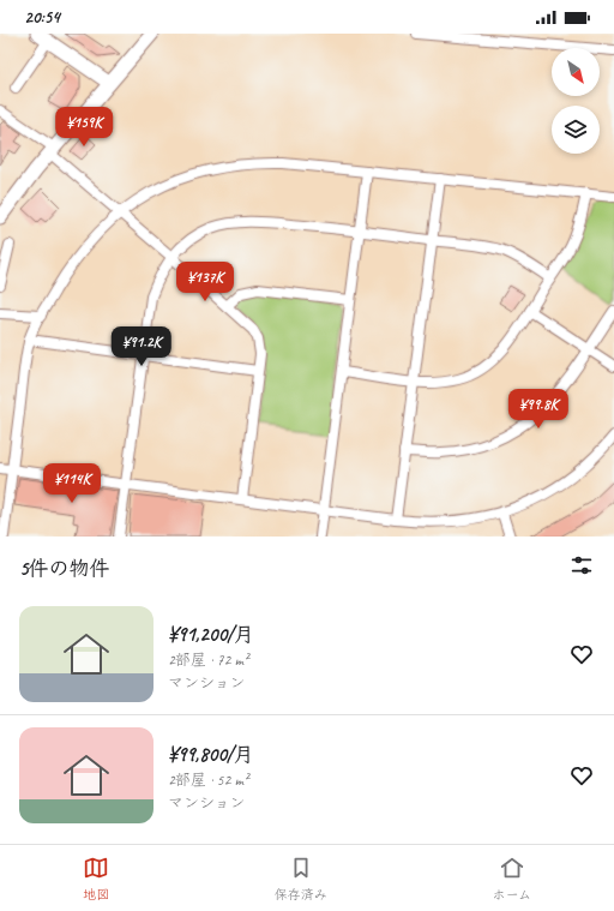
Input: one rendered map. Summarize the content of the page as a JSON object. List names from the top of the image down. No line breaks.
{"north":"bottom right","page":{"status":"20:54","price":["¥159K","¥137K","¥91.2K","¥99.8K","¥114K"],"heading":"5件の物件","list":[{"name":"¥91,200/月","note":"2部屋 · 72 m² · マンション"},{"name":"¥99,800/月","note":"2部屋 · 52 m² · マンション"}],"tabs":["地図","保存済み","ホーム"]}}
